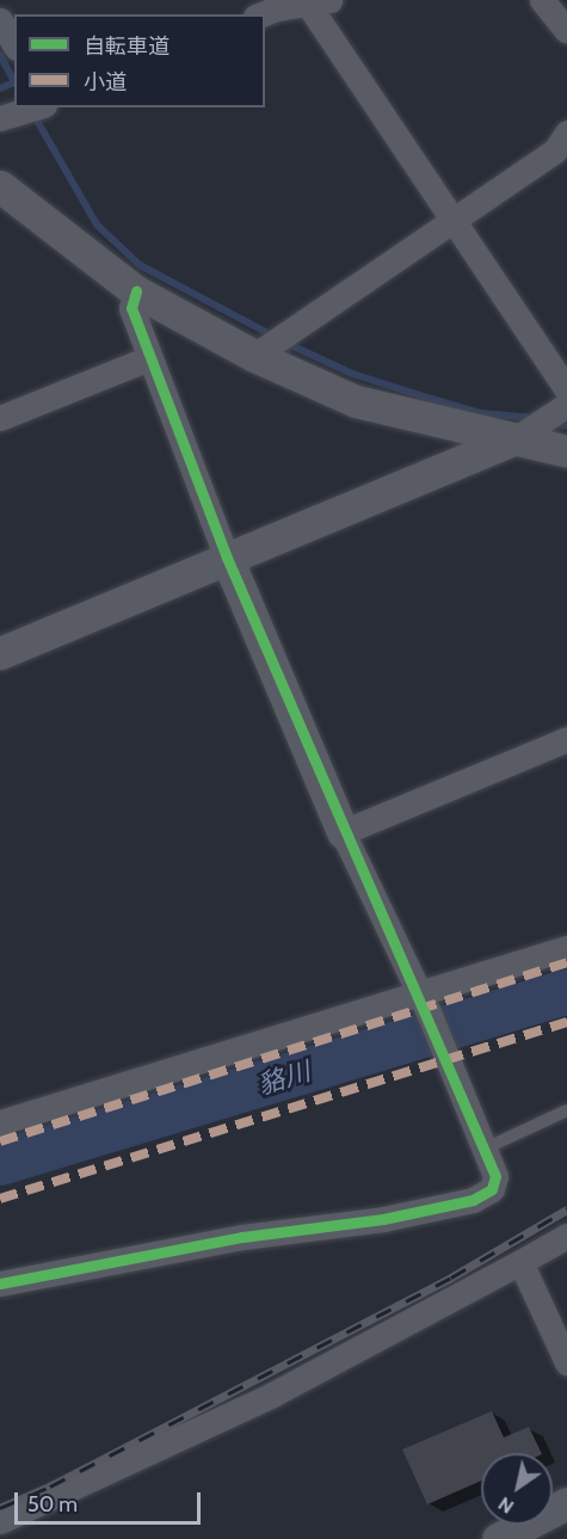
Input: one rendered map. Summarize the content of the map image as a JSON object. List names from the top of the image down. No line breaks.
{"water":["貉川"],"legend":["自転車道","小道"],"scale_bar":"50 m","north":"bottom left"}
